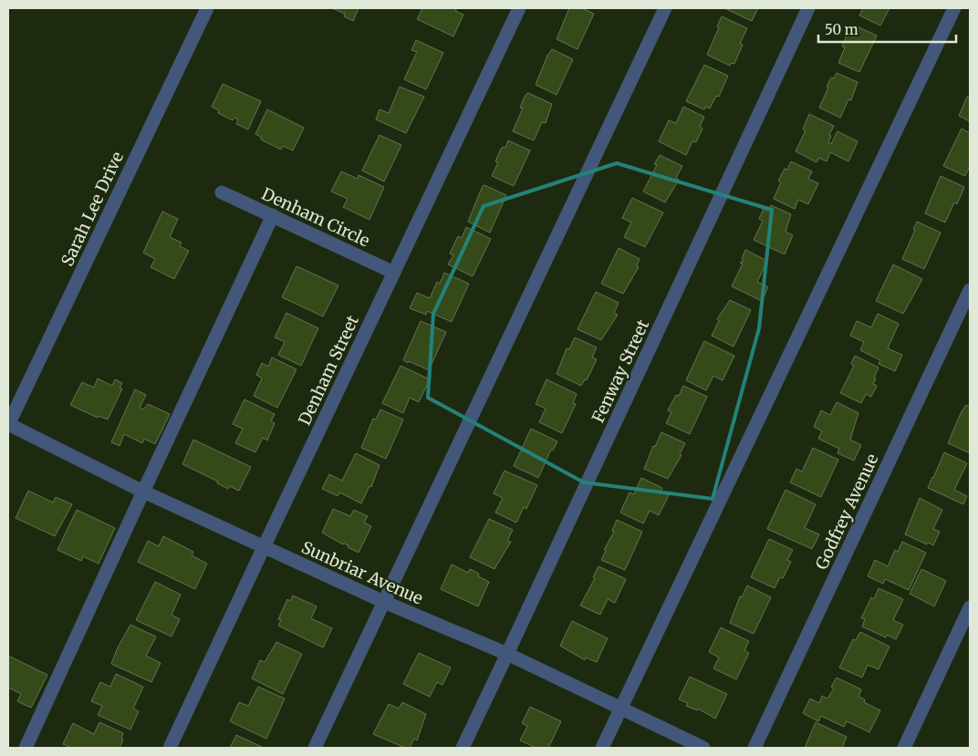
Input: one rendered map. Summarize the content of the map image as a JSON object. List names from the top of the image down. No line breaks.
{"streets":{"street":["Sarah Lee Drive","Denham Circle","Denham Street","Fenway Street","Godfrey Avenue","Sunbriar Avenue"]},"crossings":[["Sarah Lee Drive","Sunbriar Avenue"],["Denham Circle","Denham Street"],["Denham Street","Sunbriar Avenue"],["Fenway Street","Sunbriar Avenue"]],"scale_bar":"50 m"}
